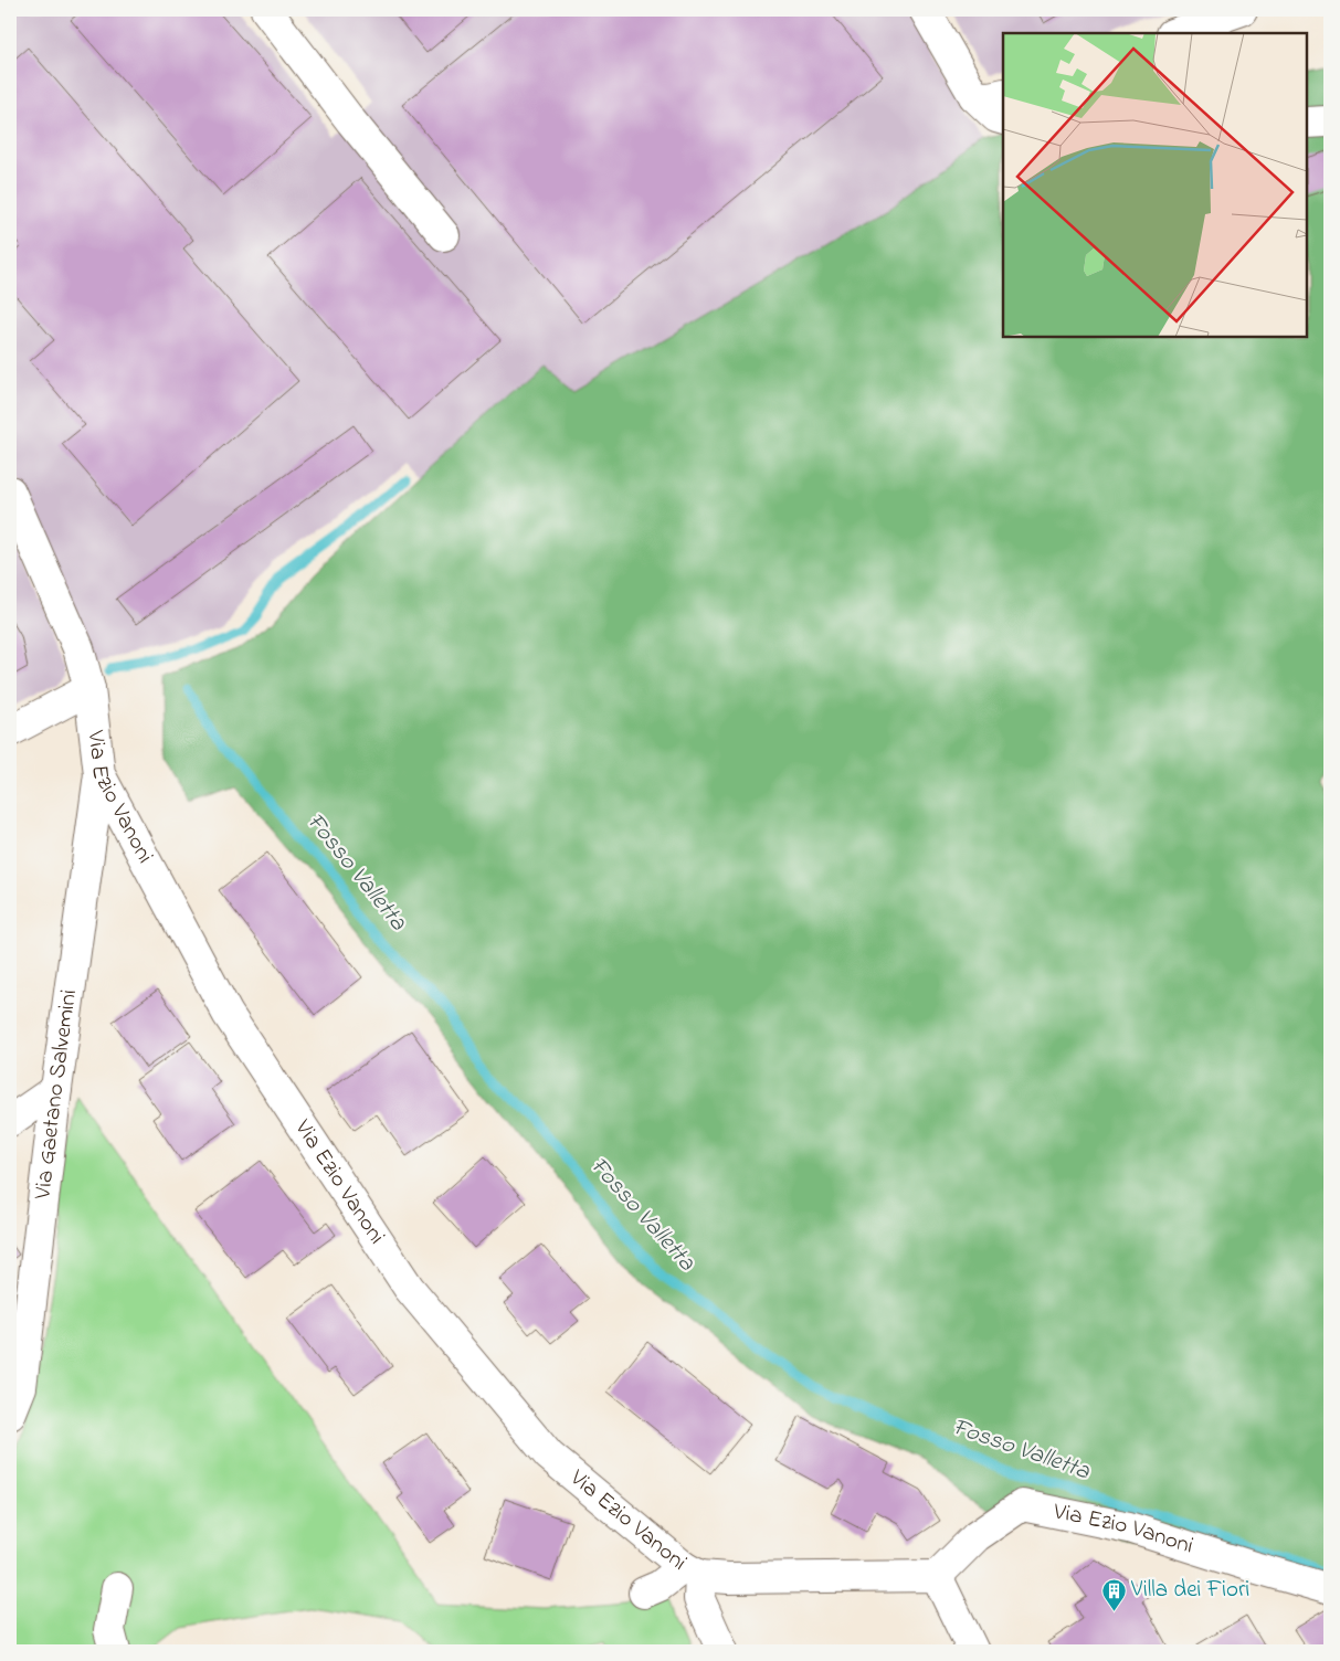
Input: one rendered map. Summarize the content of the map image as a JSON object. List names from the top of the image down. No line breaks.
{"streets":{"street":["Via Ezio Vanoni","Via Gaetano Salvemini"]},"crossings":[["Via Ezio Vanoni","Via Gaetano Salvemini"]],"water":["Fosso Valletta"],"places":{"building":["Villa dei Fiori"]}}
